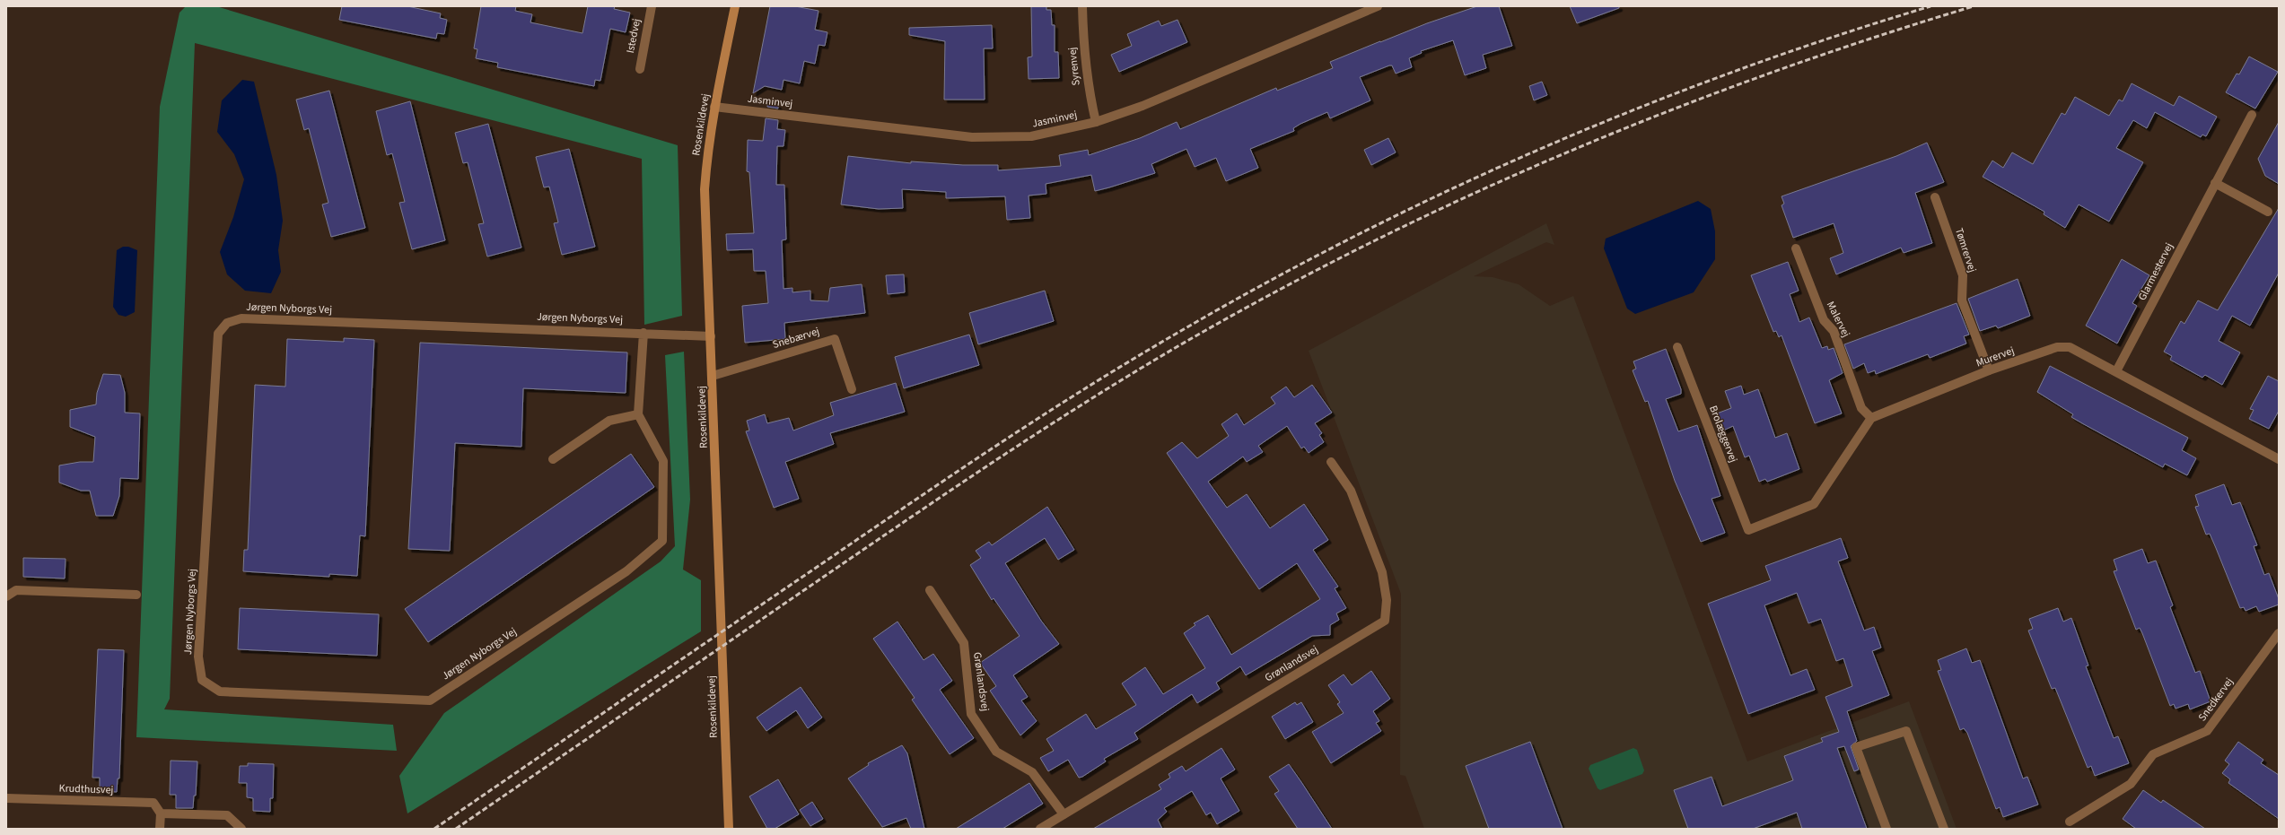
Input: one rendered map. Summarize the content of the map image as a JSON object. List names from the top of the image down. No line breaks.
{"streets":{"street":["Istedvej","Syrenvej","Jasminvej","Rosenkildevej","Tømrervej","Glarmestervej","Jørgen Nyborgs Vej","Malervej","Snebærvej","Murervej","Brolæggervej","Grønlandsvej","Snedkervej","Krudthusvej"]},"crossings":[["Syrenvej","Jasminvej"],["Jasminvej","Rosenkildevej"],["Rosenkildevej","Jørgen Nyborgs Vej"],["Rosenkildevej","Snebærvej"],["Tømrervej","Murervej"],["Glarmestervej","Murervej"],["Malervej","Murervej"],["Malervej","Brolæggervej"],["Murervej","Brolæggervej"]]}
